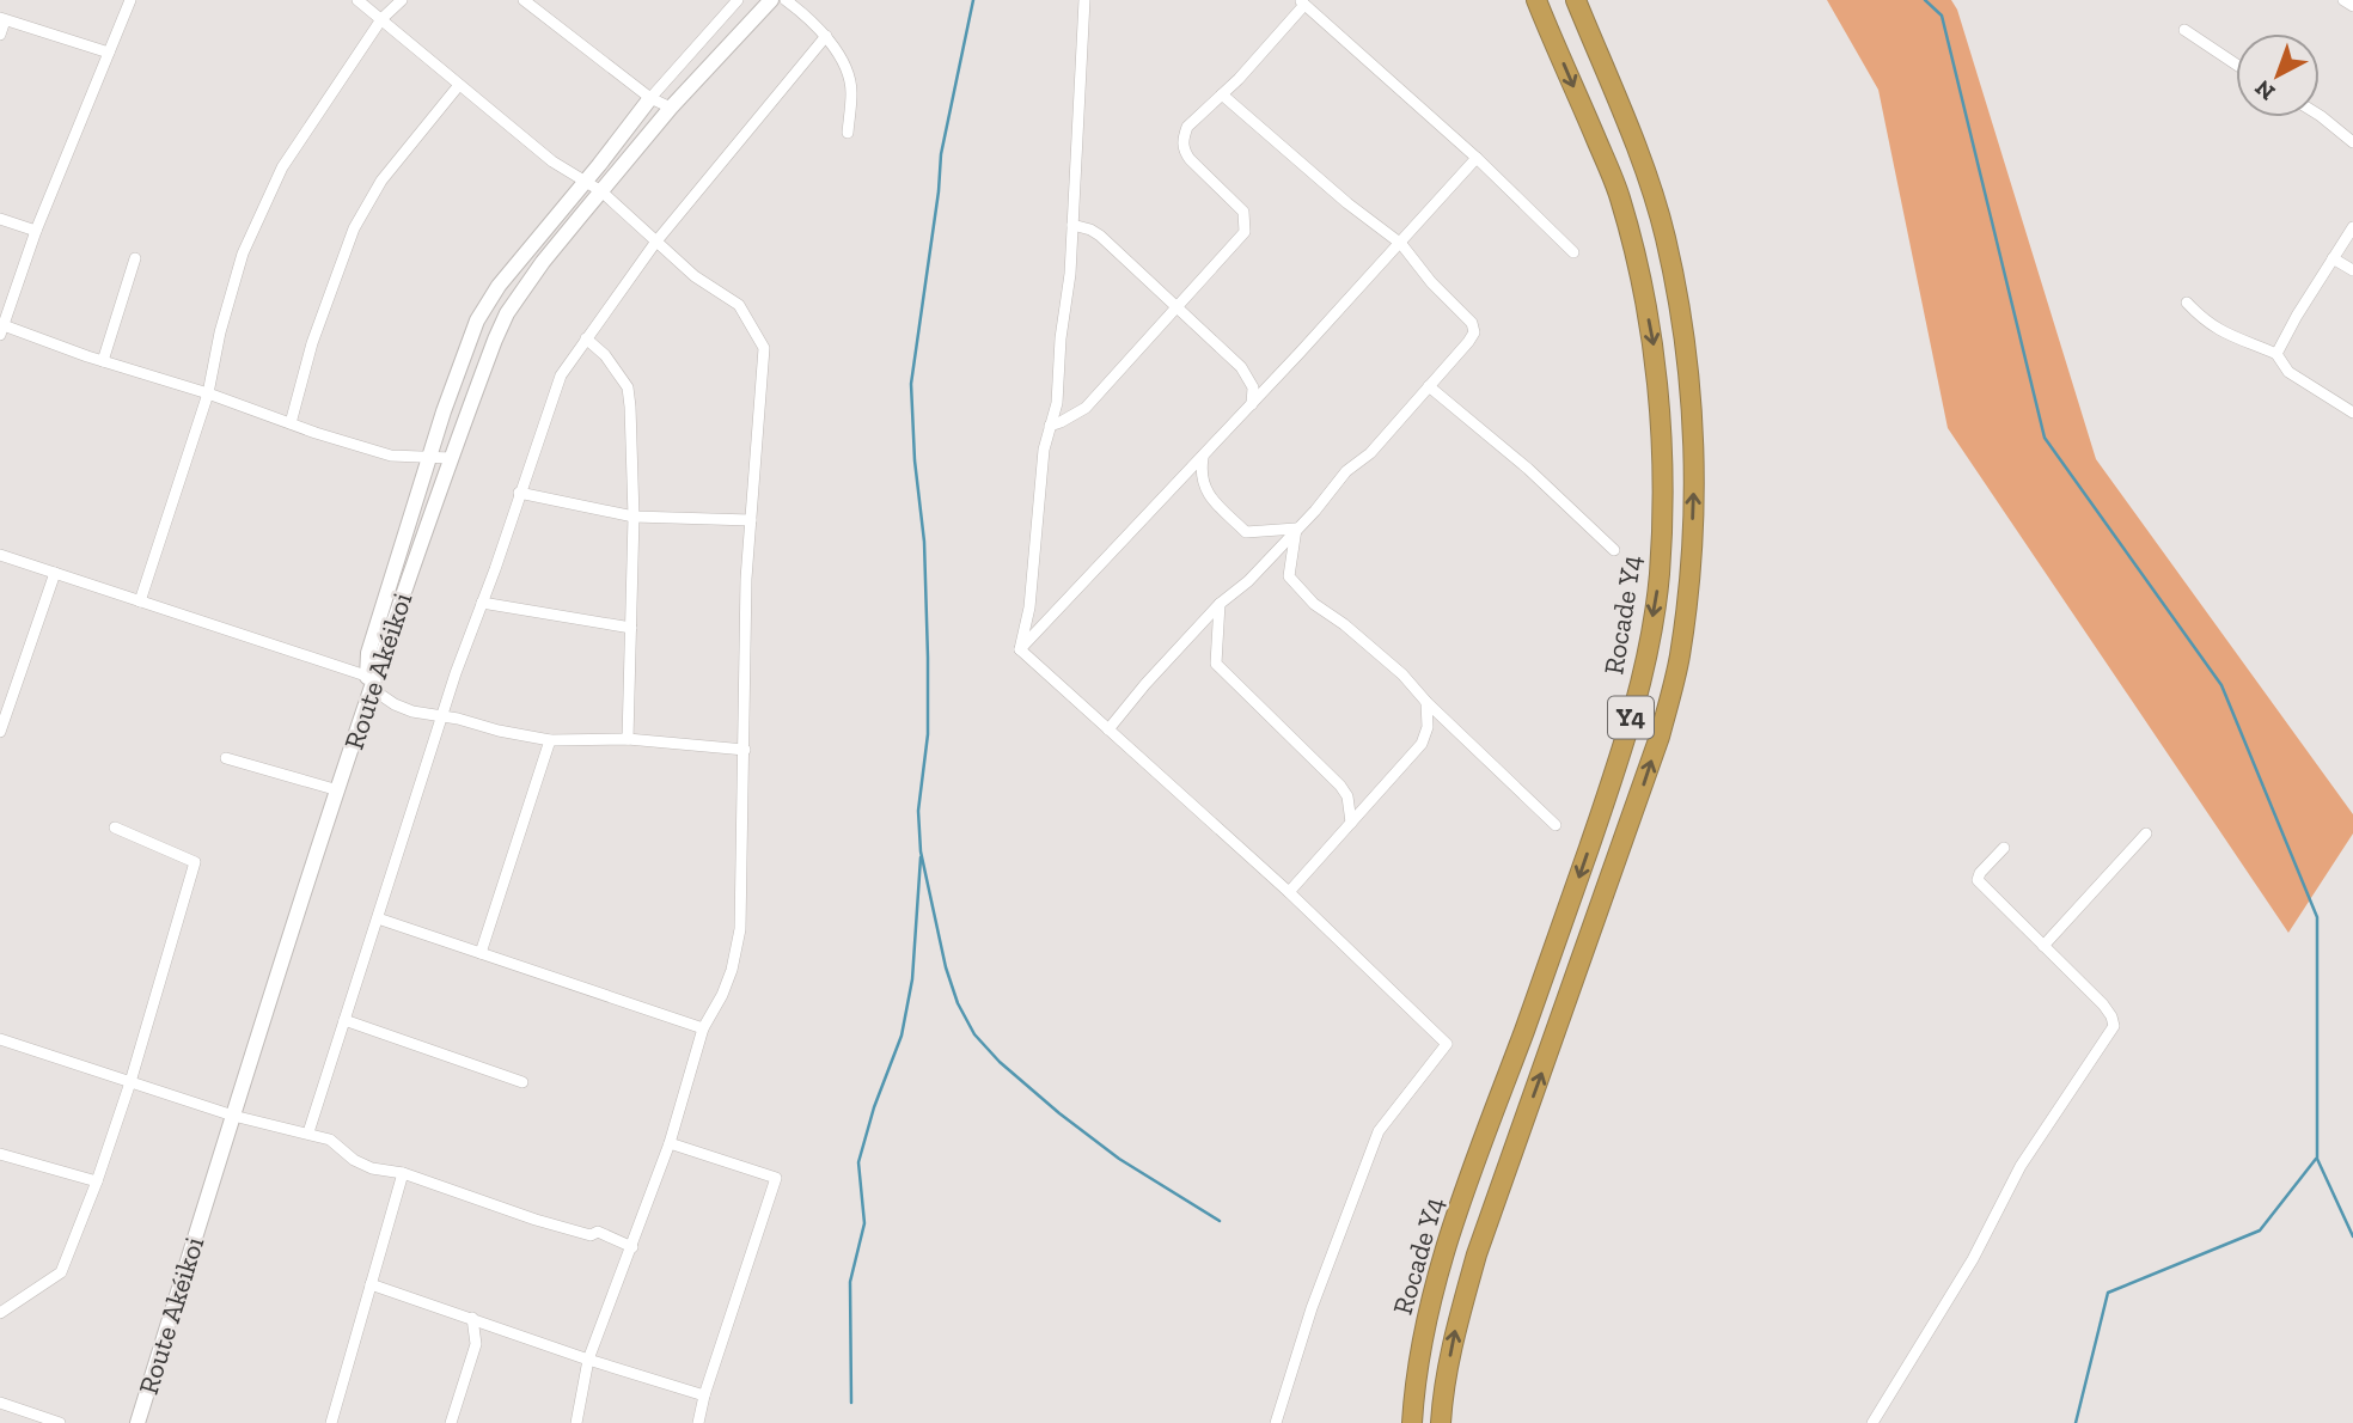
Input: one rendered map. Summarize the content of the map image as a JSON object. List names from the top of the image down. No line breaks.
{"streets":{"highway":["Rocade Y4","Y4"],"street":["Route Akéikoi"]},"north":"bottom left"}
